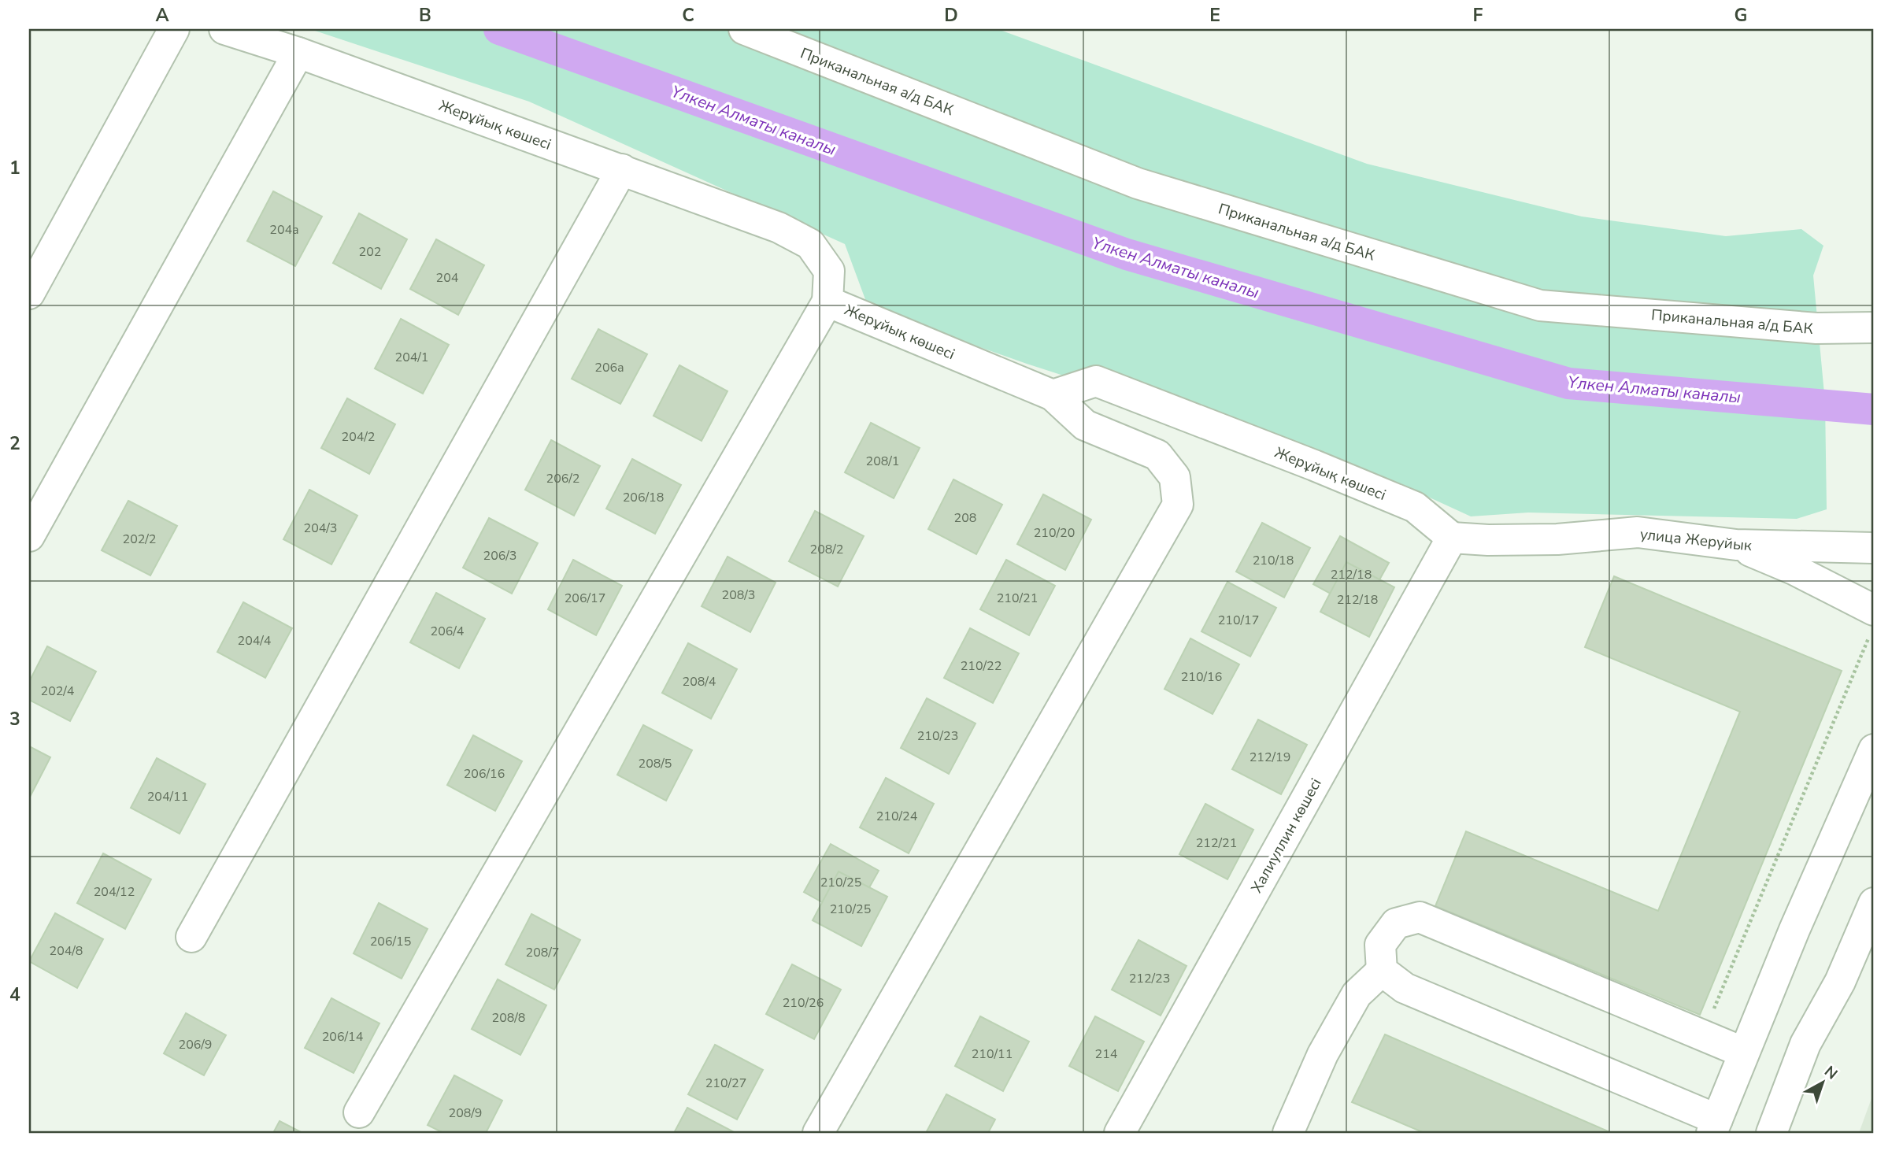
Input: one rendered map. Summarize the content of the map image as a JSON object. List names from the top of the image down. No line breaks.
{"streets":{"street":["Приканальная а/д БАК","Жерұйық көшесі","улица Жеруйык","Халиуллин көшесі"]},"crossings":[["Жерұйық көшесі","улица Жеруйык"],["Жерұйық көшесі","Халиуллин көшесі"],["улица Жеруйык","Халиуллин көшесі"]],"water":["Үлкен Алматы каналы"],"house_numbers":["204а","202","204","204/1","206а","204/2","208/1","206/2","206/18","208","204/3","210/20","202/2","208/2","206/3","210/18","212/18","208/3","206/17","210/21","212/18","210/17","206/4","204/4","210/22","210/16","208/4","202/4","210/23","212/19","208/5","206/16","204/11","210/24","212/21","210/25","204/12","210/25","206/15","204/8","208/7","212/23","210/26","208/8","206/14","206/9","210/11","214","210/27","208/9"],"north":"top right","grid":{"columns":["A","B","C","D","E","F","G"],"rows":["1","2","3","4"]}}
